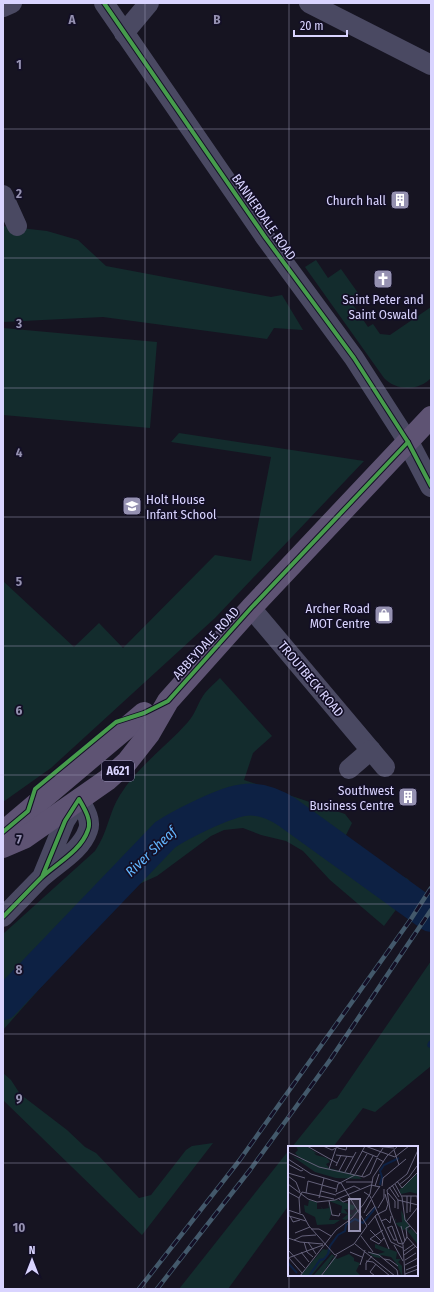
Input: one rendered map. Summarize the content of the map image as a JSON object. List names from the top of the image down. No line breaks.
{"streets":{"main road":["ABBEYDALE ROAD","A621"],"street":["BANNERDALE ROAD","TROUTBECK ROAD"]},"crossings":[["BANNERDALE ROAD","ABBEYDALE ROAD"],["ABBEYDALE ROAD","TROUTBECK ROAD"]],"water":["River Sheaf"],"places":{"building":["Church hall","Southwest Business Centre"],"church":["Saint Peter and Saint Oswald"],"school or university":["Holt House Infant School"],"shop":["Archer Road MOT Centre"]},"scale_bar":"20 m","north":"top","grid":{"columns":["A","B"],"rows":["1","2","3","4","5","6","7","8","9","10"]}}
